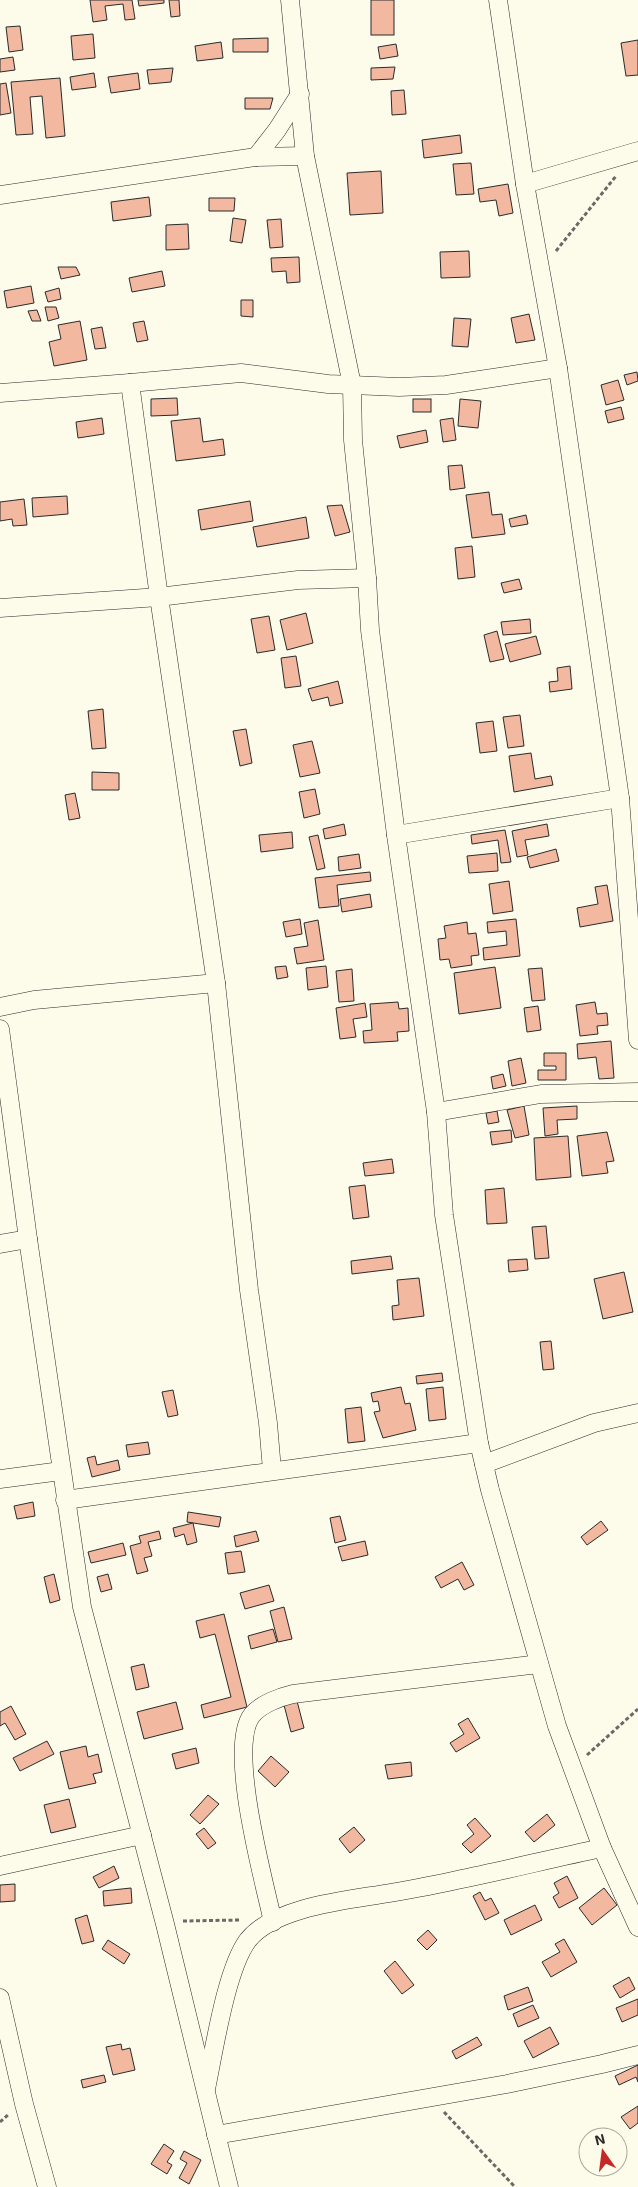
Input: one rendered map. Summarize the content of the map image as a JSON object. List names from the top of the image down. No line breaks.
{"north":"top"}
